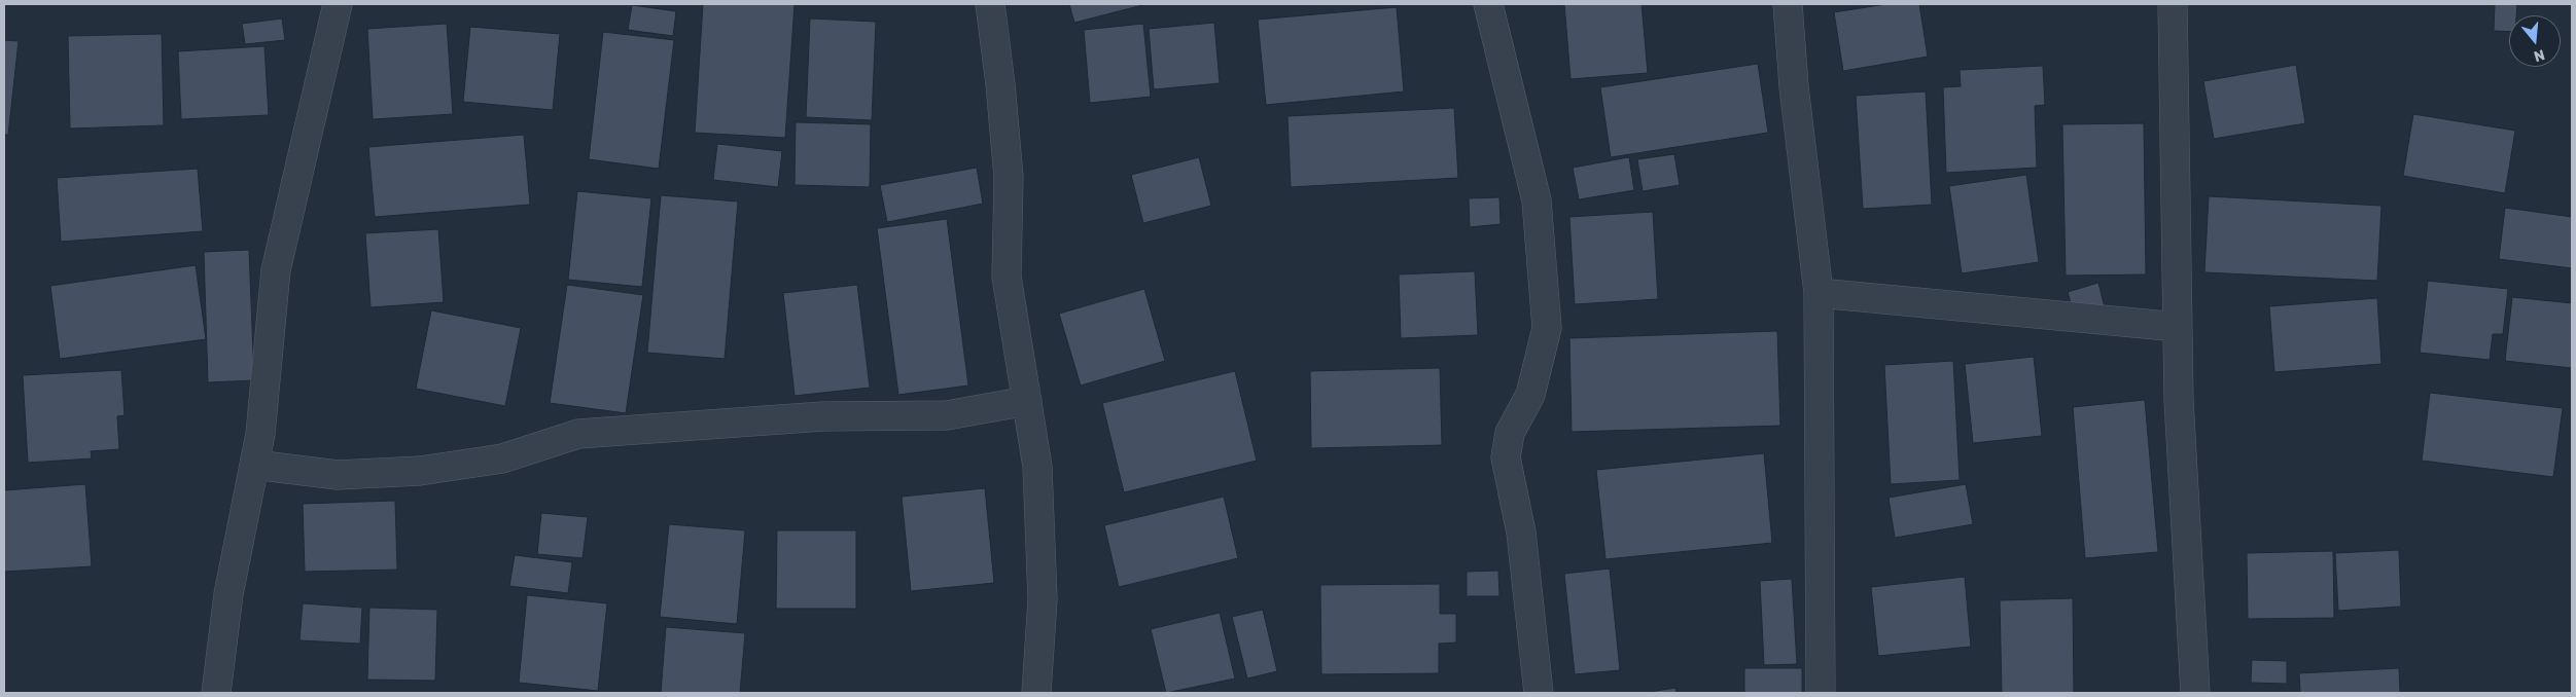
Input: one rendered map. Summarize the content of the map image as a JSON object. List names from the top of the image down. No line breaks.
{"north":"bottom"}
